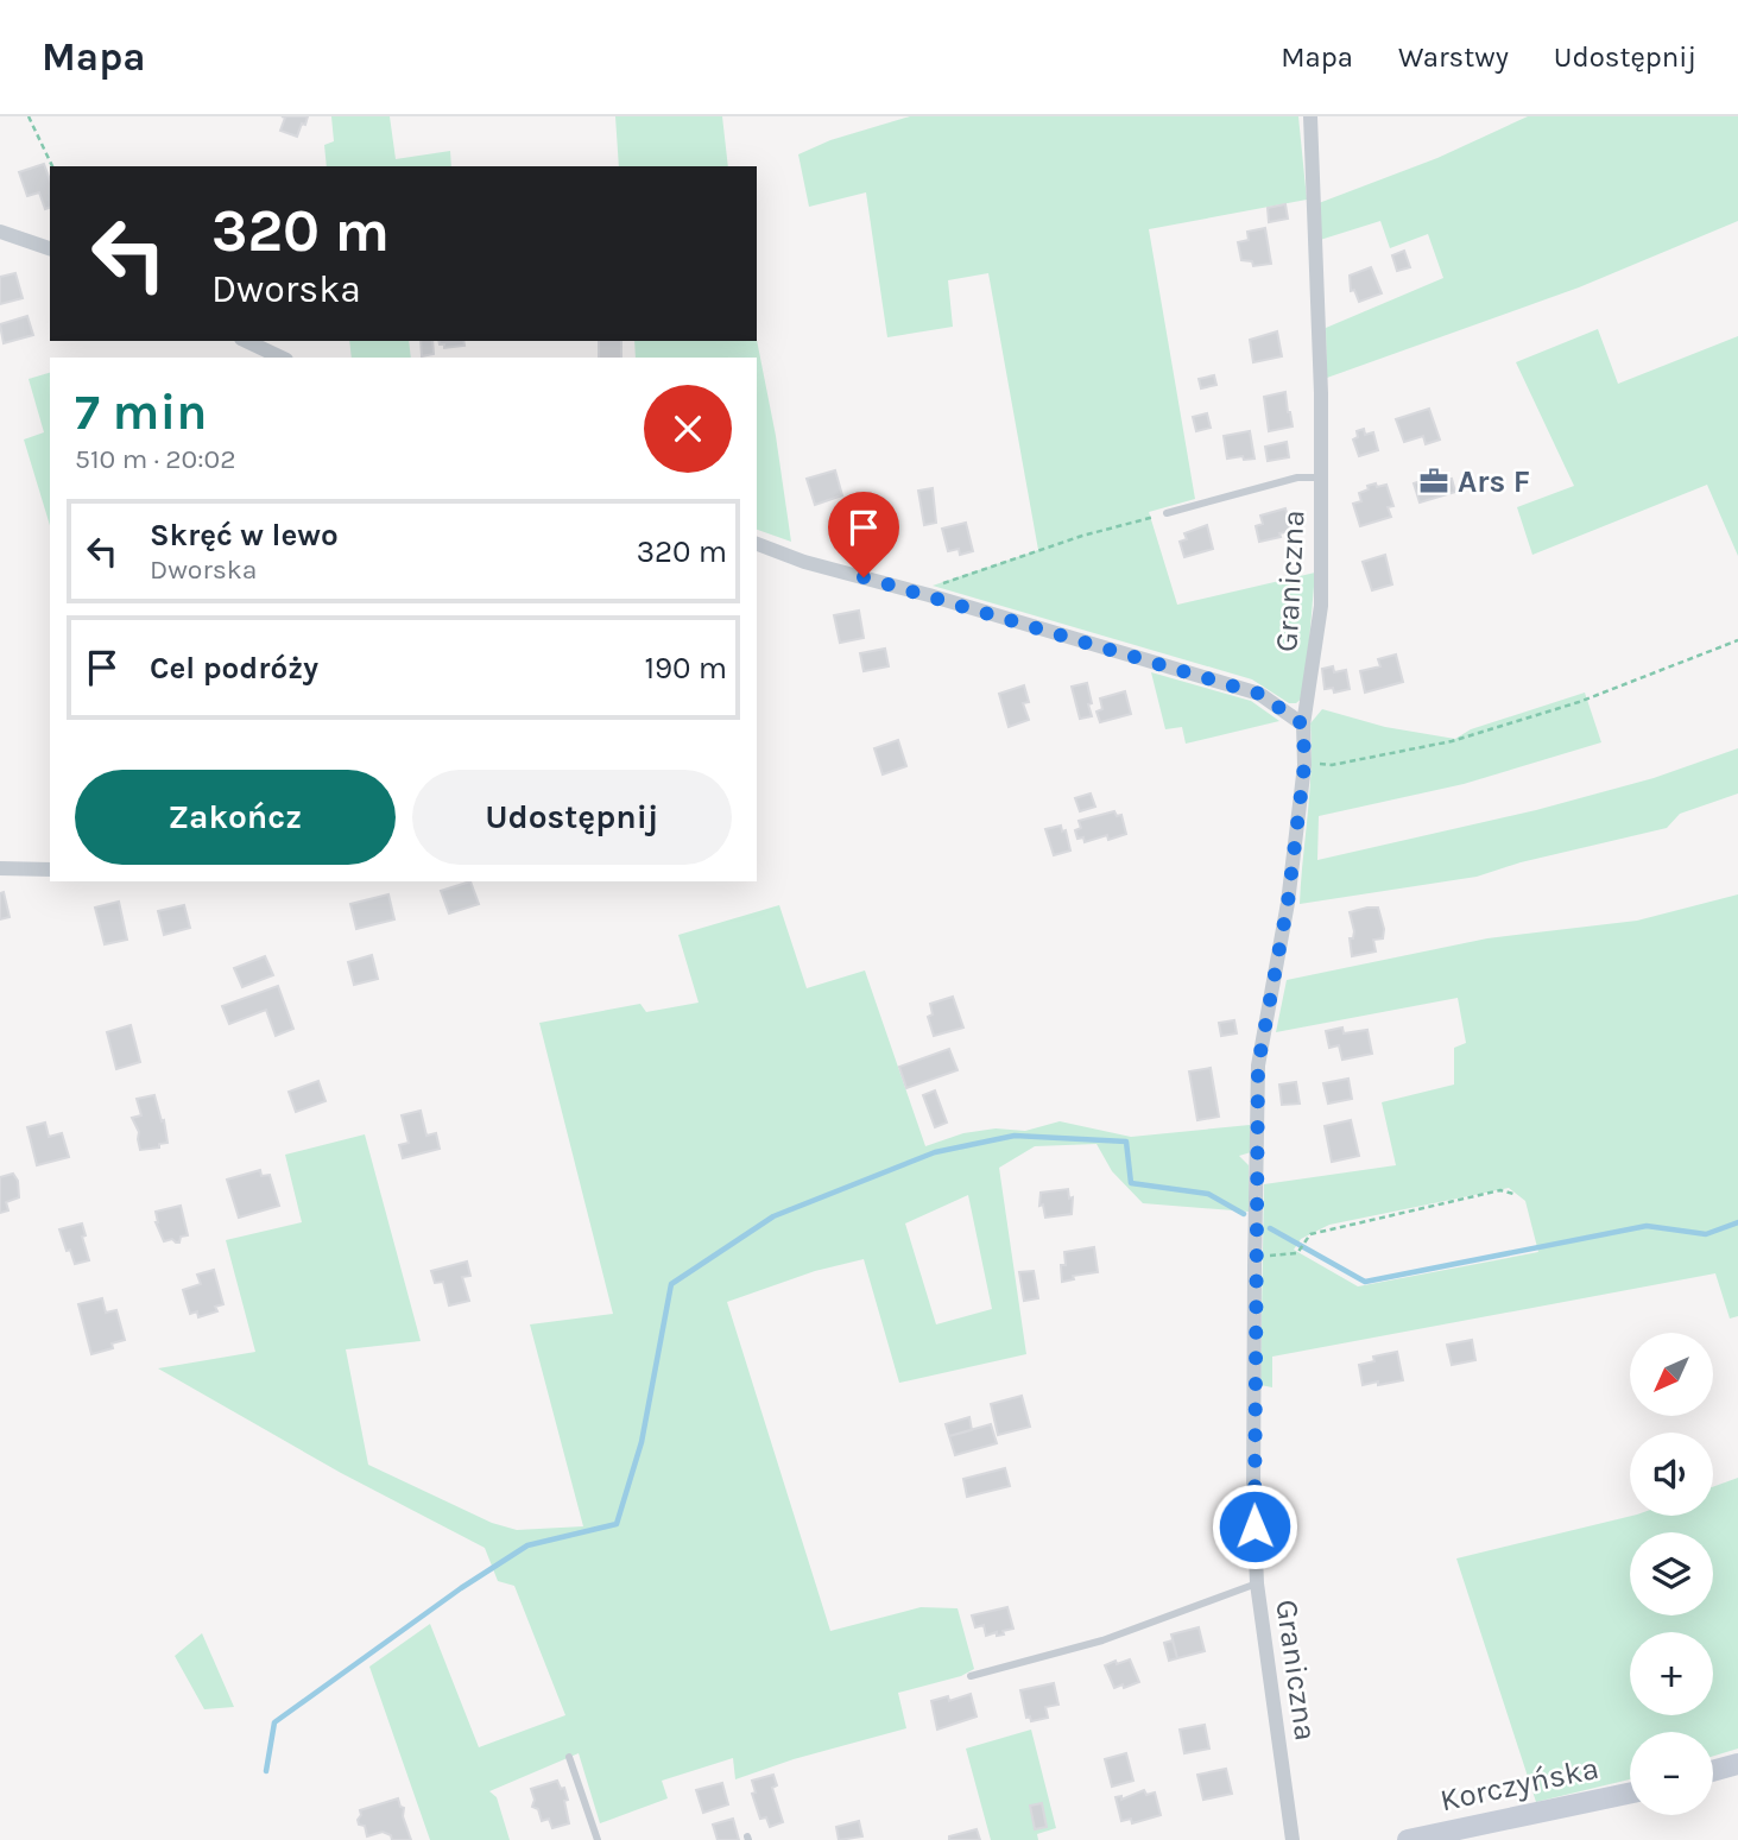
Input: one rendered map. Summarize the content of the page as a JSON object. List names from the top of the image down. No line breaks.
{"streets":{"main road":["Korczyńska"],"street":["Graniczna"]},"places":{"office":["Ars F"]},"north":"bottom left","page":{"header":"Mapa","nav":["Mapa","Warstwy","Udostępnij"],"turn":["320 m","Dworska"],"heading":["7 min","510 m · 20:02"],"list":[{"name":"Skręć w lewo","note":"Dworska","value":"320 m"},{"name":"Cel podróży","value":"190 m"}],"buttons":["Zakończ","Udostępnij"],"map_buttons":["+","−"]}}
